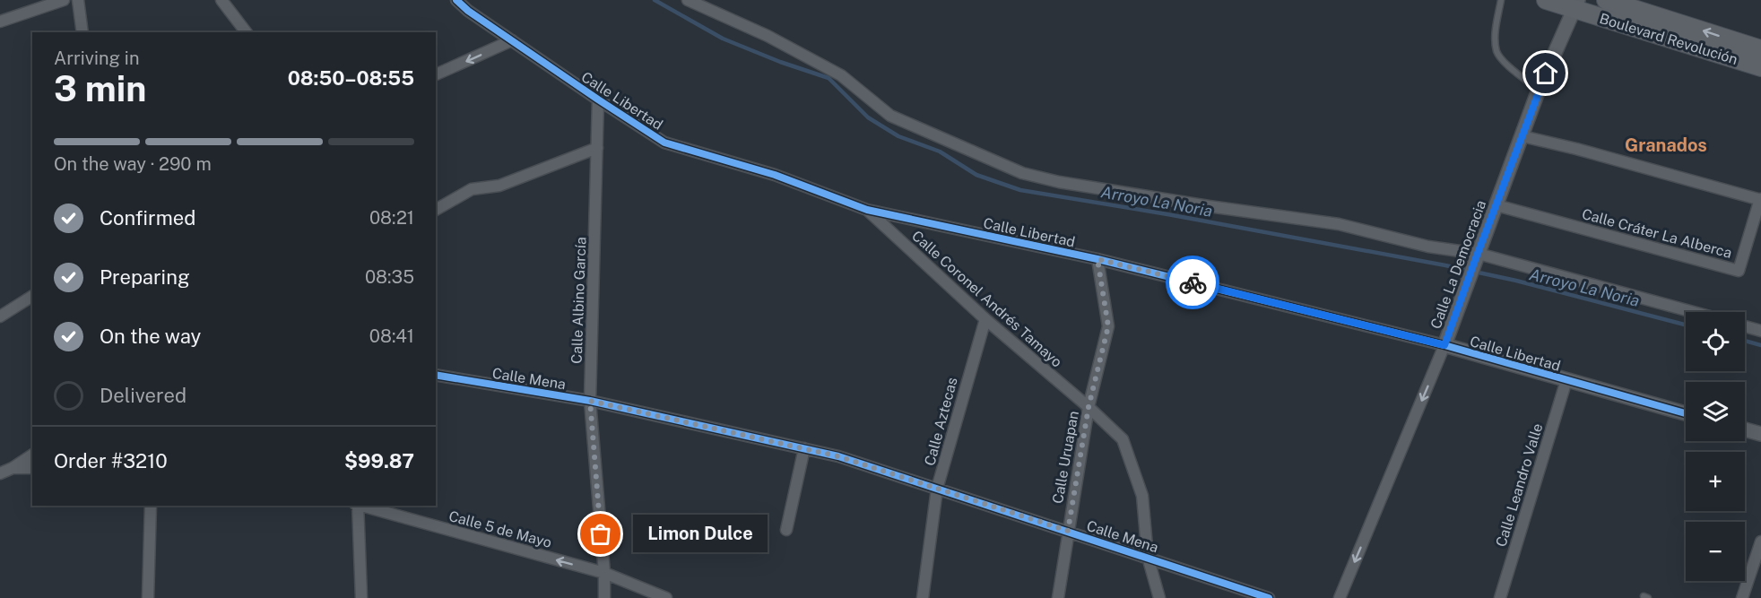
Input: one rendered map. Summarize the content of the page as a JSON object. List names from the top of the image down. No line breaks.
{"streets":{"main road":["Boulevard Revolución"],"street":["Calle Libertad","Calle Cráter La Alberca","Calle La Democracia","Calle Coronel Andrés Tamayo","Calle Albino García","Calle Mena","Calle Aztecas","Calle Uruapan","Calle Leandro Valle","Calle 5 de Mayo"]},"crossings":[["Boulevard Revolución","Calle La Democracia"],["Calle Libertad","Calle La Democracia"],["Calle Libertad","Calle Coronel Andrés Tamayo"],["Calle Libertad","Calle Albino García"],["Calle Libertad","Calle Uruapan"],["Calle Libertad","Calle Leandro Valle"],["Calle Cráter La Alberca","Calle La Democracia"],["Calle Coronel Andrés Tamayo","Calle Mena"],["Calle Coronel Andrés Tamayo","Calle Aztecas"],["Calle Coronel Andrés Tamayo","Calle Uruapan"],["Calle Albino García","Calle Mena"],["Calle Albino García","Calle 5 de Mayo"],["Calle Mena","Calle Aztecas"],["Calle Mena","Calle Uruapan"]],"one_way":["Calle La Democracia","Calle 5 de Mayo"],"districts":["Granados"],"water":["Arroyo La Noria"],"places":["Limon Dulce"],"page":{"heading":["3 min","Arriving in","08:50–08:55"],"panel":["Order #3210","$99.87"],"bar":"On the way · 290 m","list":[["Confirmed","08:21"],["Preparing","08:35"],["On the way","08:41"],"Delivered"],"map_buttons":["+","−"],"bubble":"Limon Dulce"}}
